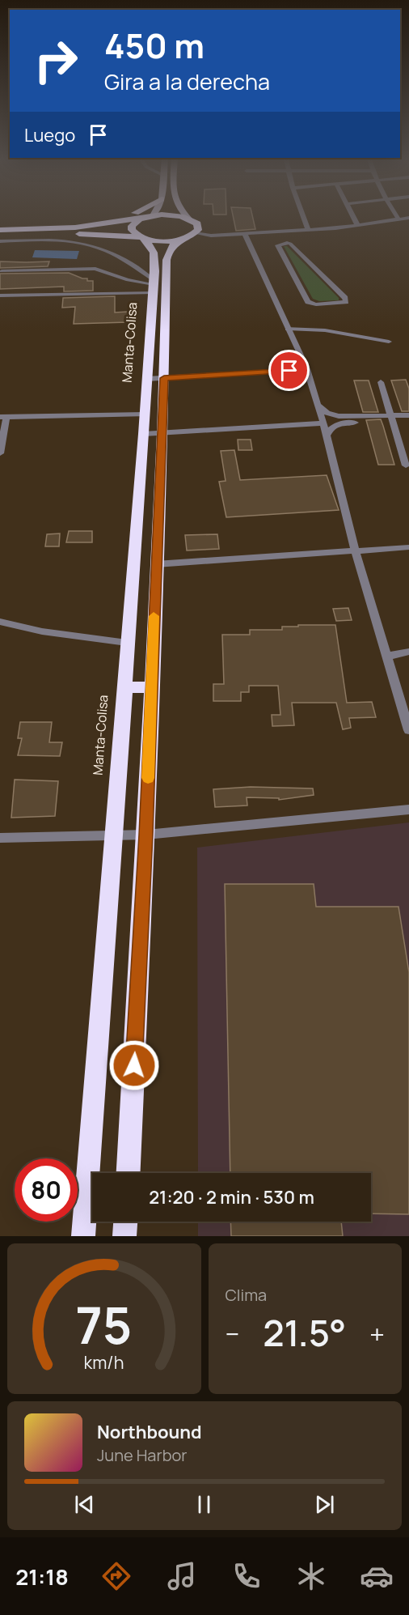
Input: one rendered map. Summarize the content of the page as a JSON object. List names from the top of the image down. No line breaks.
{"streets":{"highway":["Manta-Colisa"]},"page":{"turn":["450 m","Gira a la derecha"],"then":"Luego","limit":"80","trip":"21:20 · 2 min · 530 m","tile":"Clima","heat":["−","21.5°","+"],"song":["Northbound","June Harbor"],"tabs":"21:18","gauge":["75","km/h"]}}
